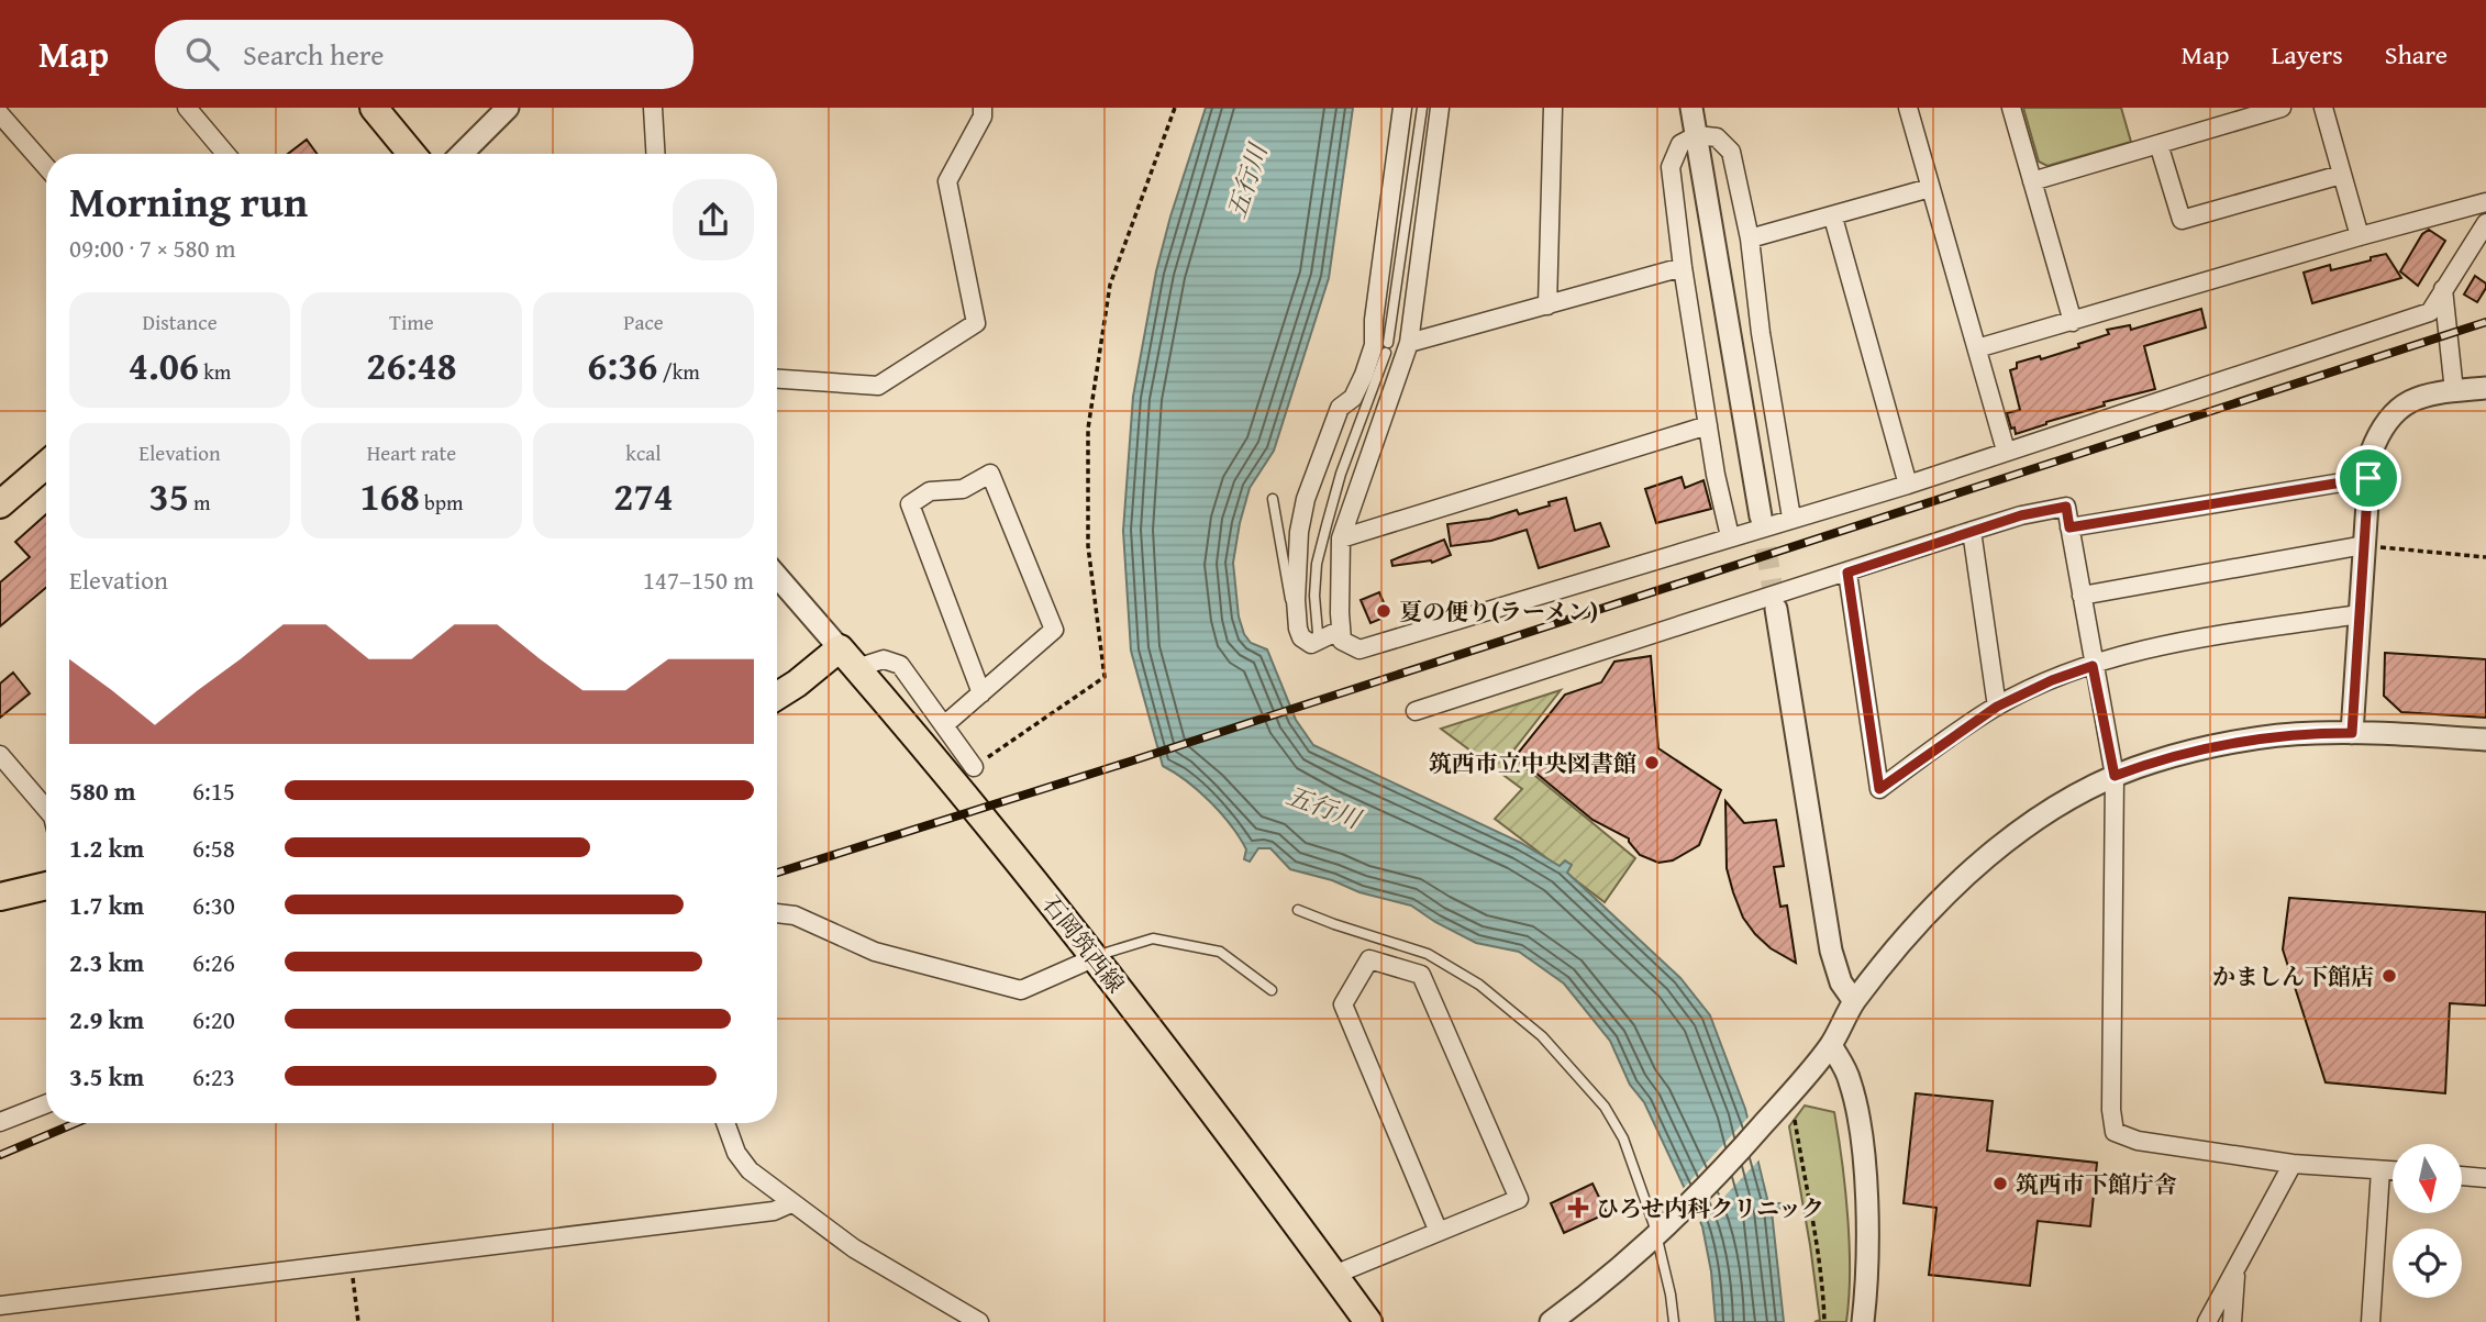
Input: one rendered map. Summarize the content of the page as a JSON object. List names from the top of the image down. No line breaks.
{"streets":{"main road":["石岡筑西線"]},"water":["五行川"],"places":{"other":["夏の便り(ラーメン)","筑西市立中央図書館","かましん下館店","筑西市下館庁舎"],"health":["ひろせ内科クリニック"]},"north":"bottom","page":{"header":"Map","search":"Search here","nav":["Map","Layers","Share"],"heading":["Morning run","09:00 · 7 × 580 m"],"stats":[["Distance","4.06 km"],["Time","26:48"],["Pace","6:36 /km"],["Elevation","35 m"],["Heart rate","168 bpm"],["kcal","274"]],"chart":["Elevation","147–150 m"],"list":[{"name":"580 m","note":"6:15"},{"name":"1.2 km","note":"6:58"},{"name":"1.7 km","note":"6:30"},{"name":"2.3 km","note":"6:26"},{"name":"2.9 km","note":"6:20"},{"name":"3.5 km","note":"6:23"}]}}
